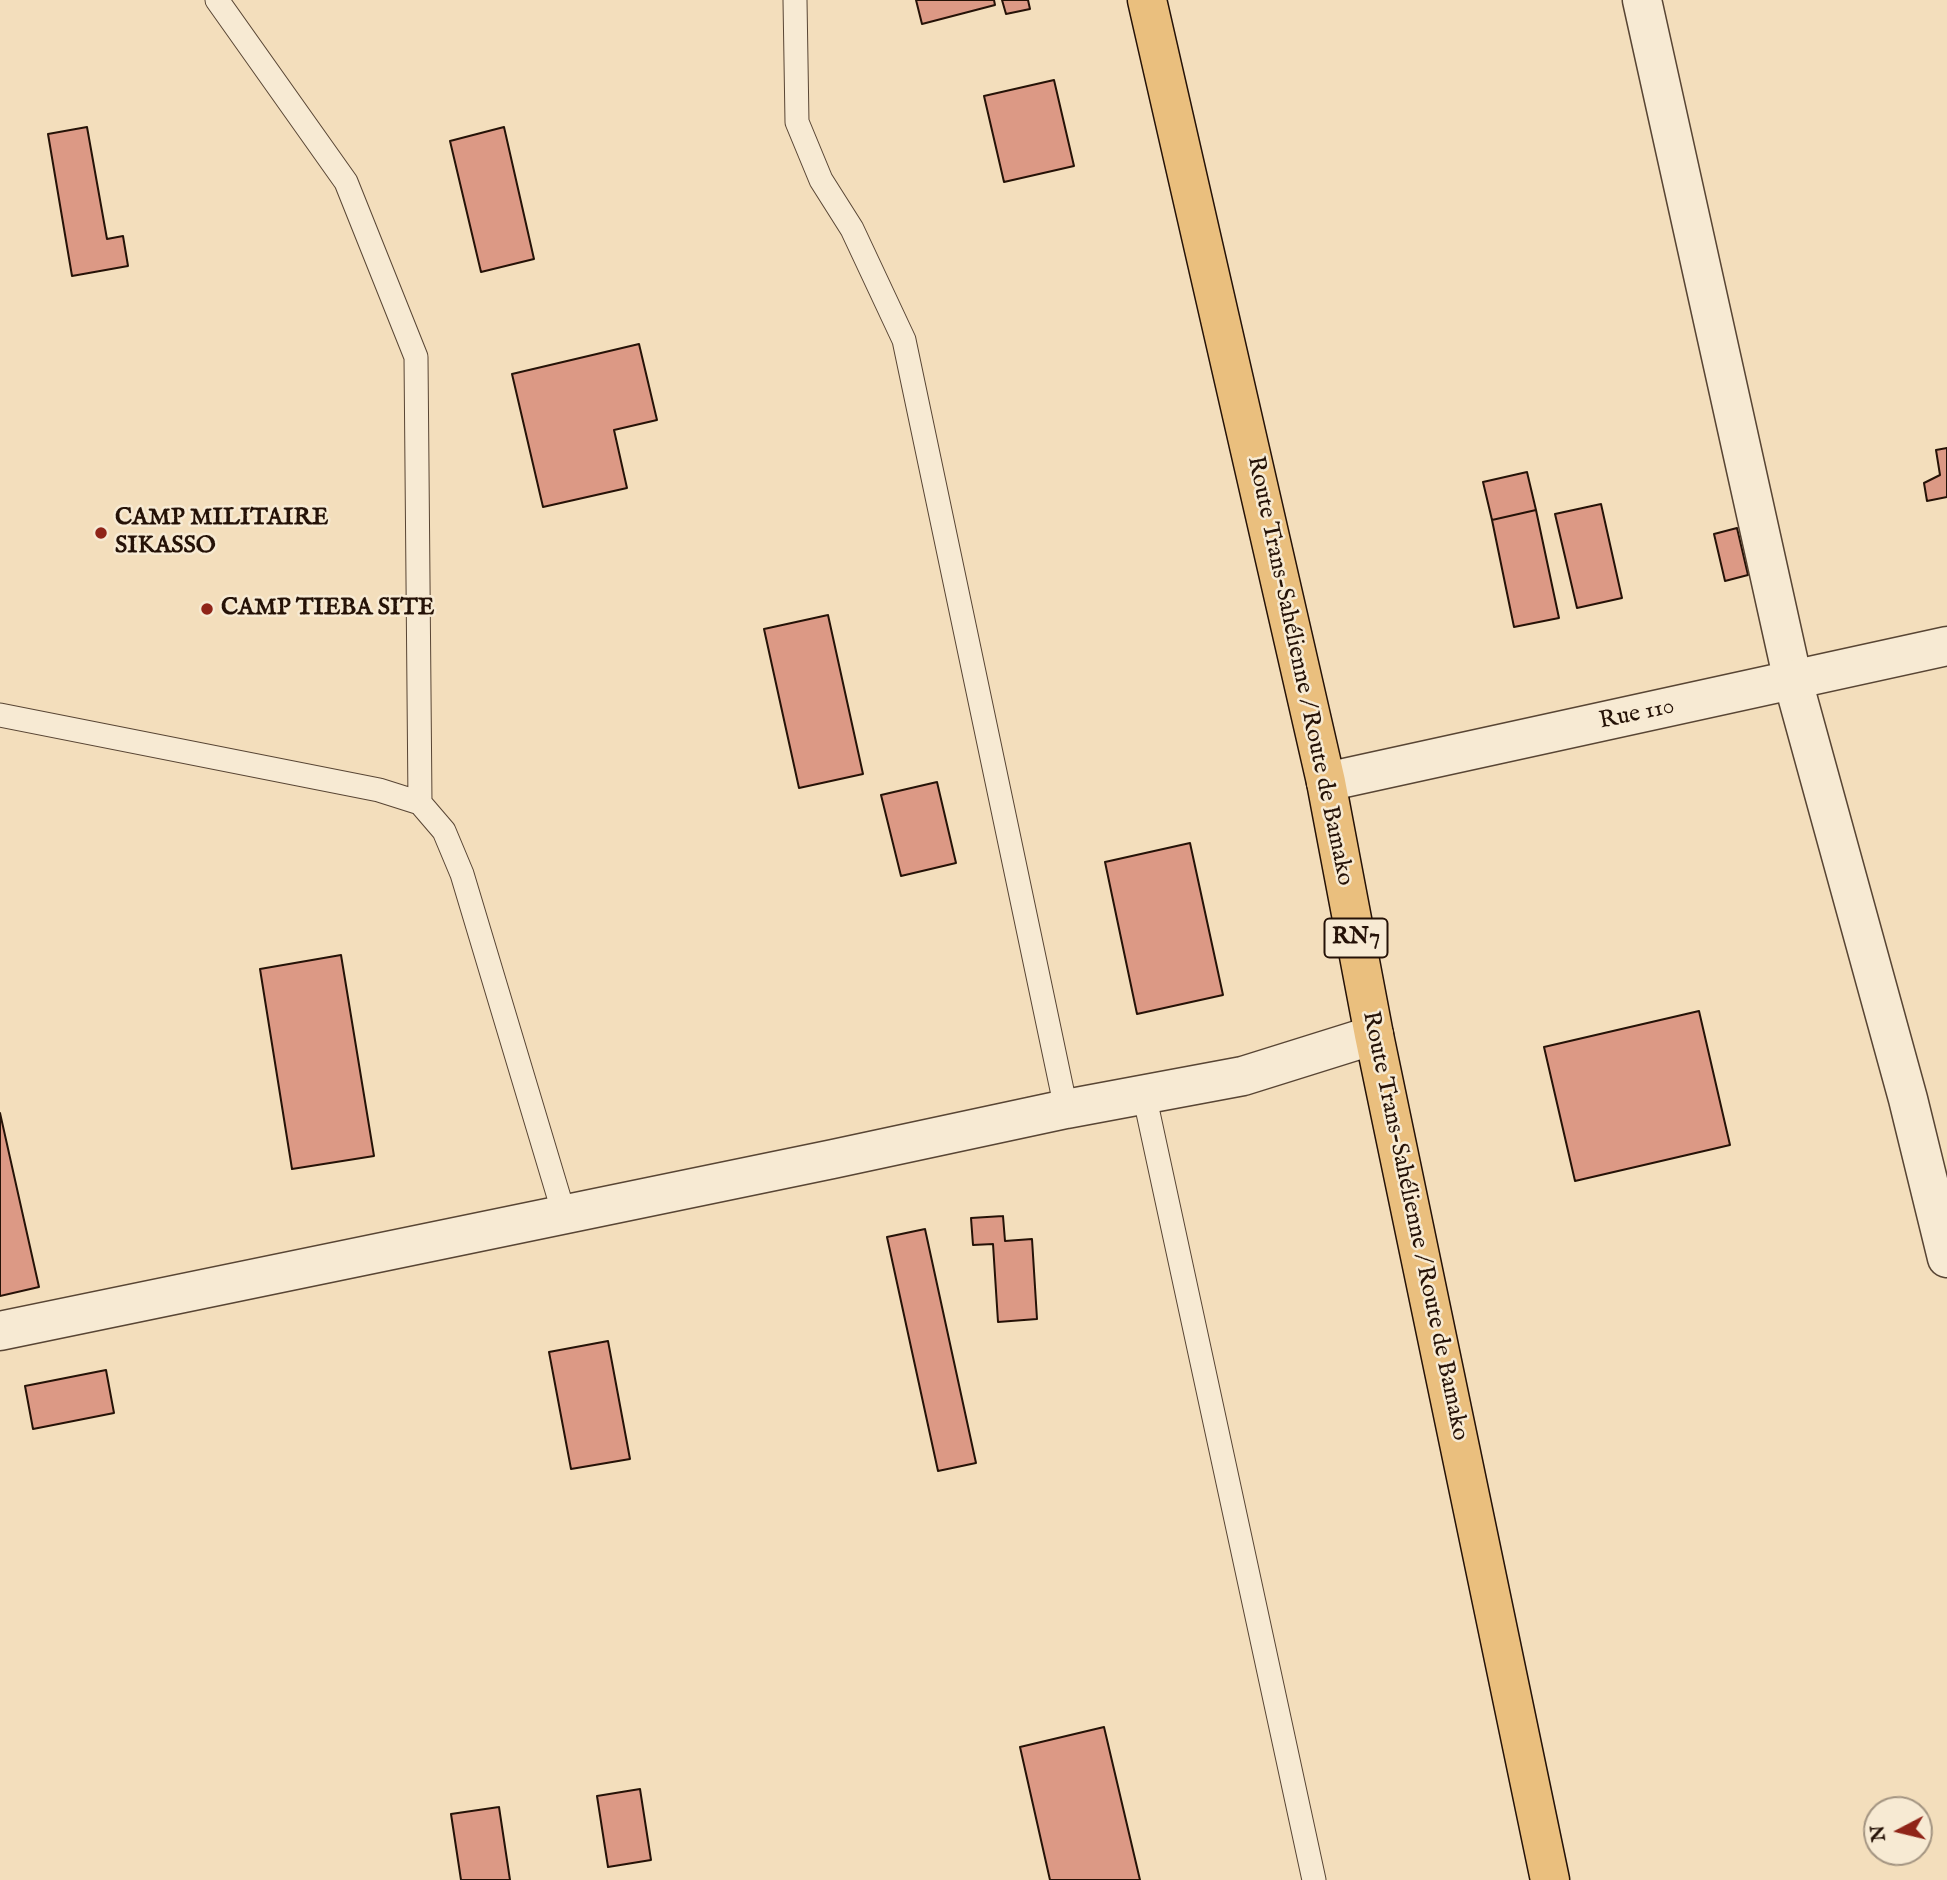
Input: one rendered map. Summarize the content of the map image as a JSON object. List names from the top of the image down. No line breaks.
{"streets":{"highway":["Route Trans-Sahélienne / Route de Bamako","RN7"],"street":["Rue 110"]},"crossings":[["Route Trans-Sahélienne / Route de Bamako","Rue 110"]],"places":["CAMP MILITAIRE SIKASSO","CAMP TIEBA SITE"],"north":"left"}
